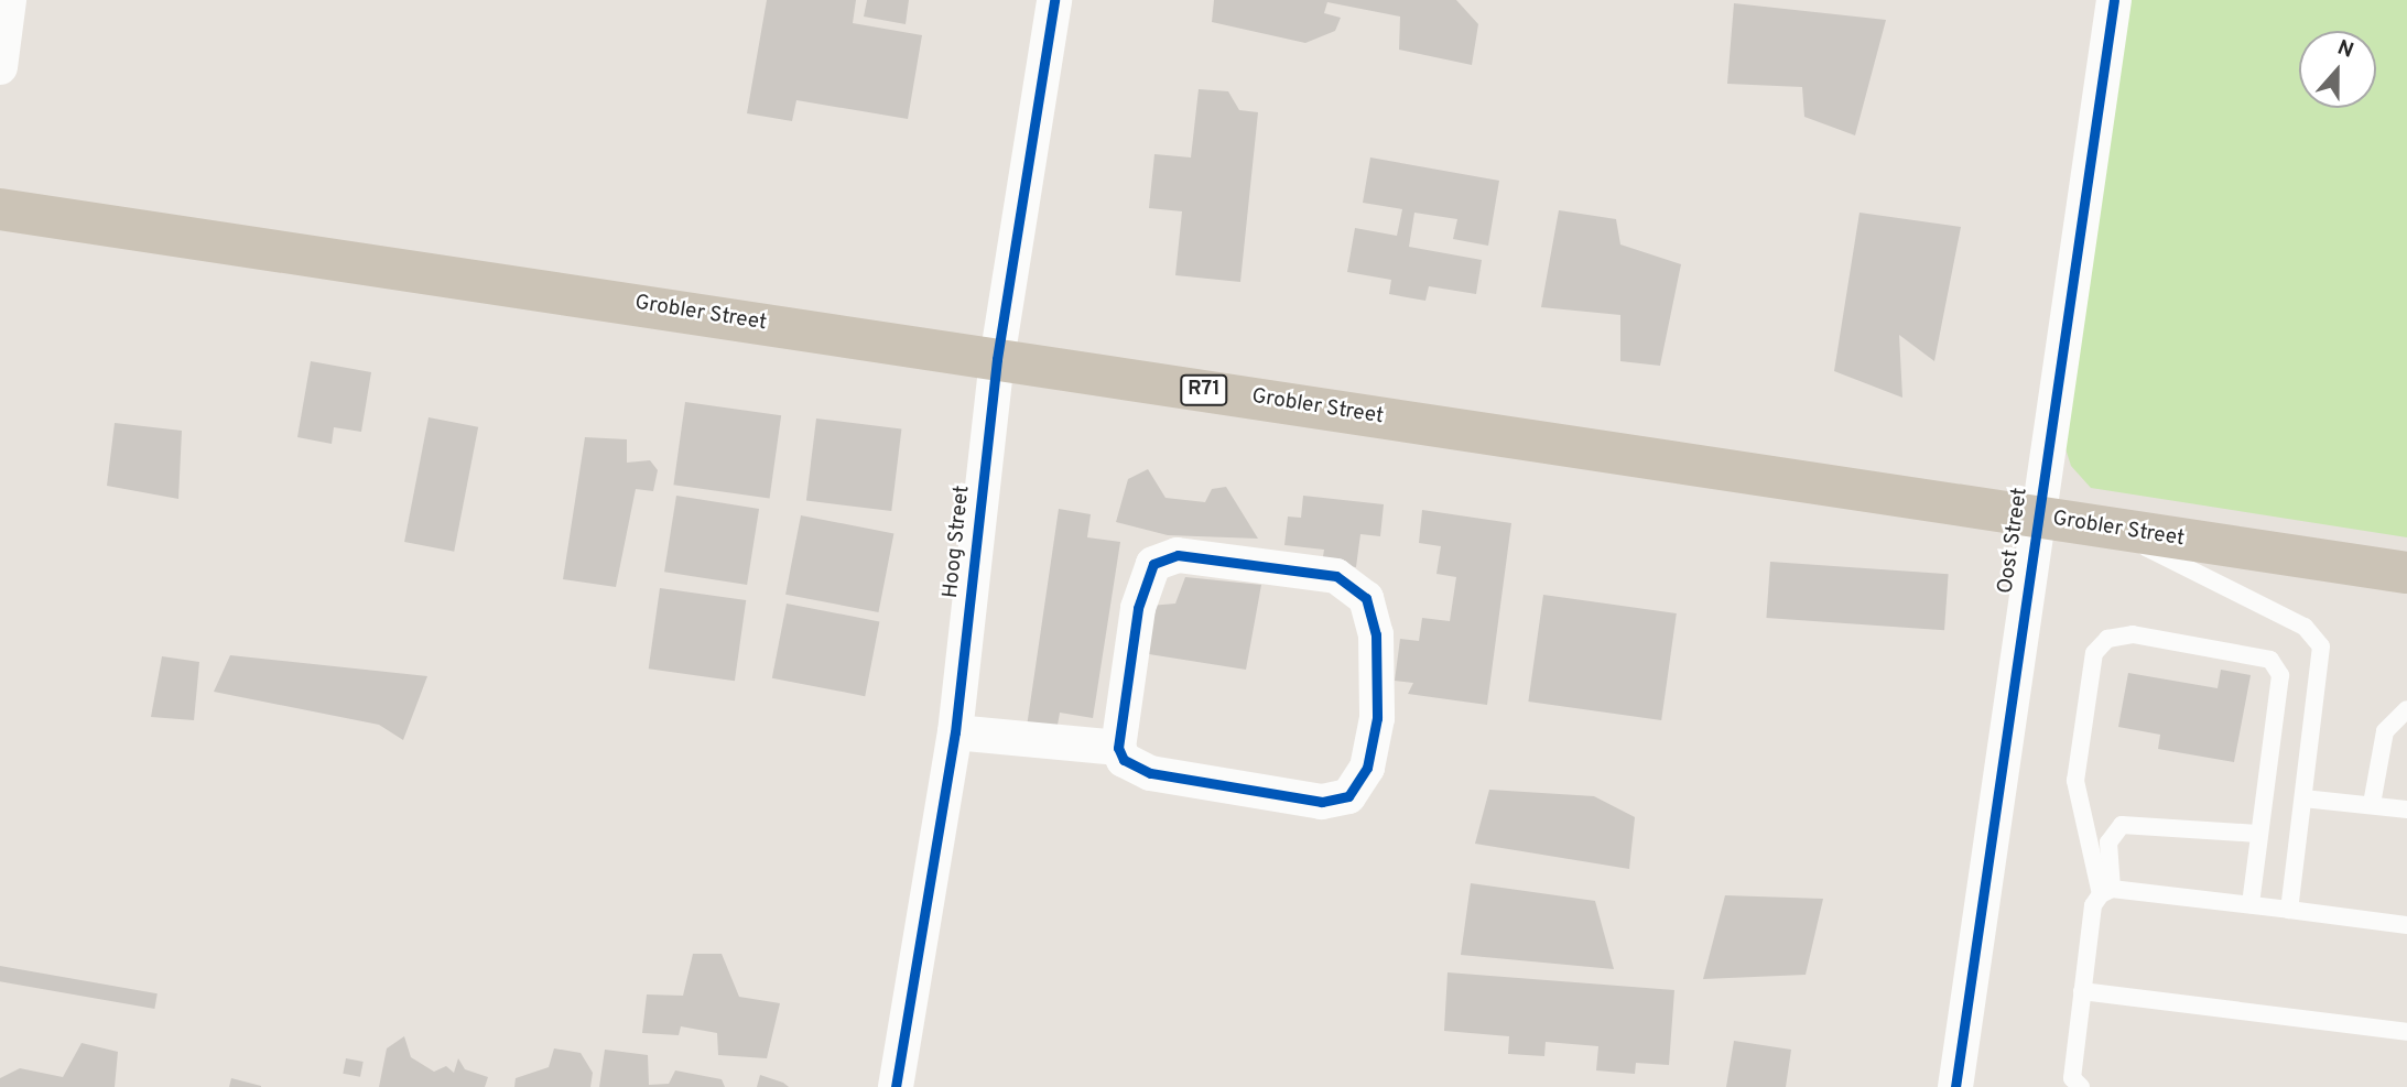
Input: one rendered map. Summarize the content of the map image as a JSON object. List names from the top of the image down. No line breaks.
{"streets":{"main road":["Grobler Street","R71"],"street":["Oost Street","Hoog Street"]},"crossings":[["Grobler Street","Oost Street"],["Grobler Street","Hoog Street"]],"north":"top"}
